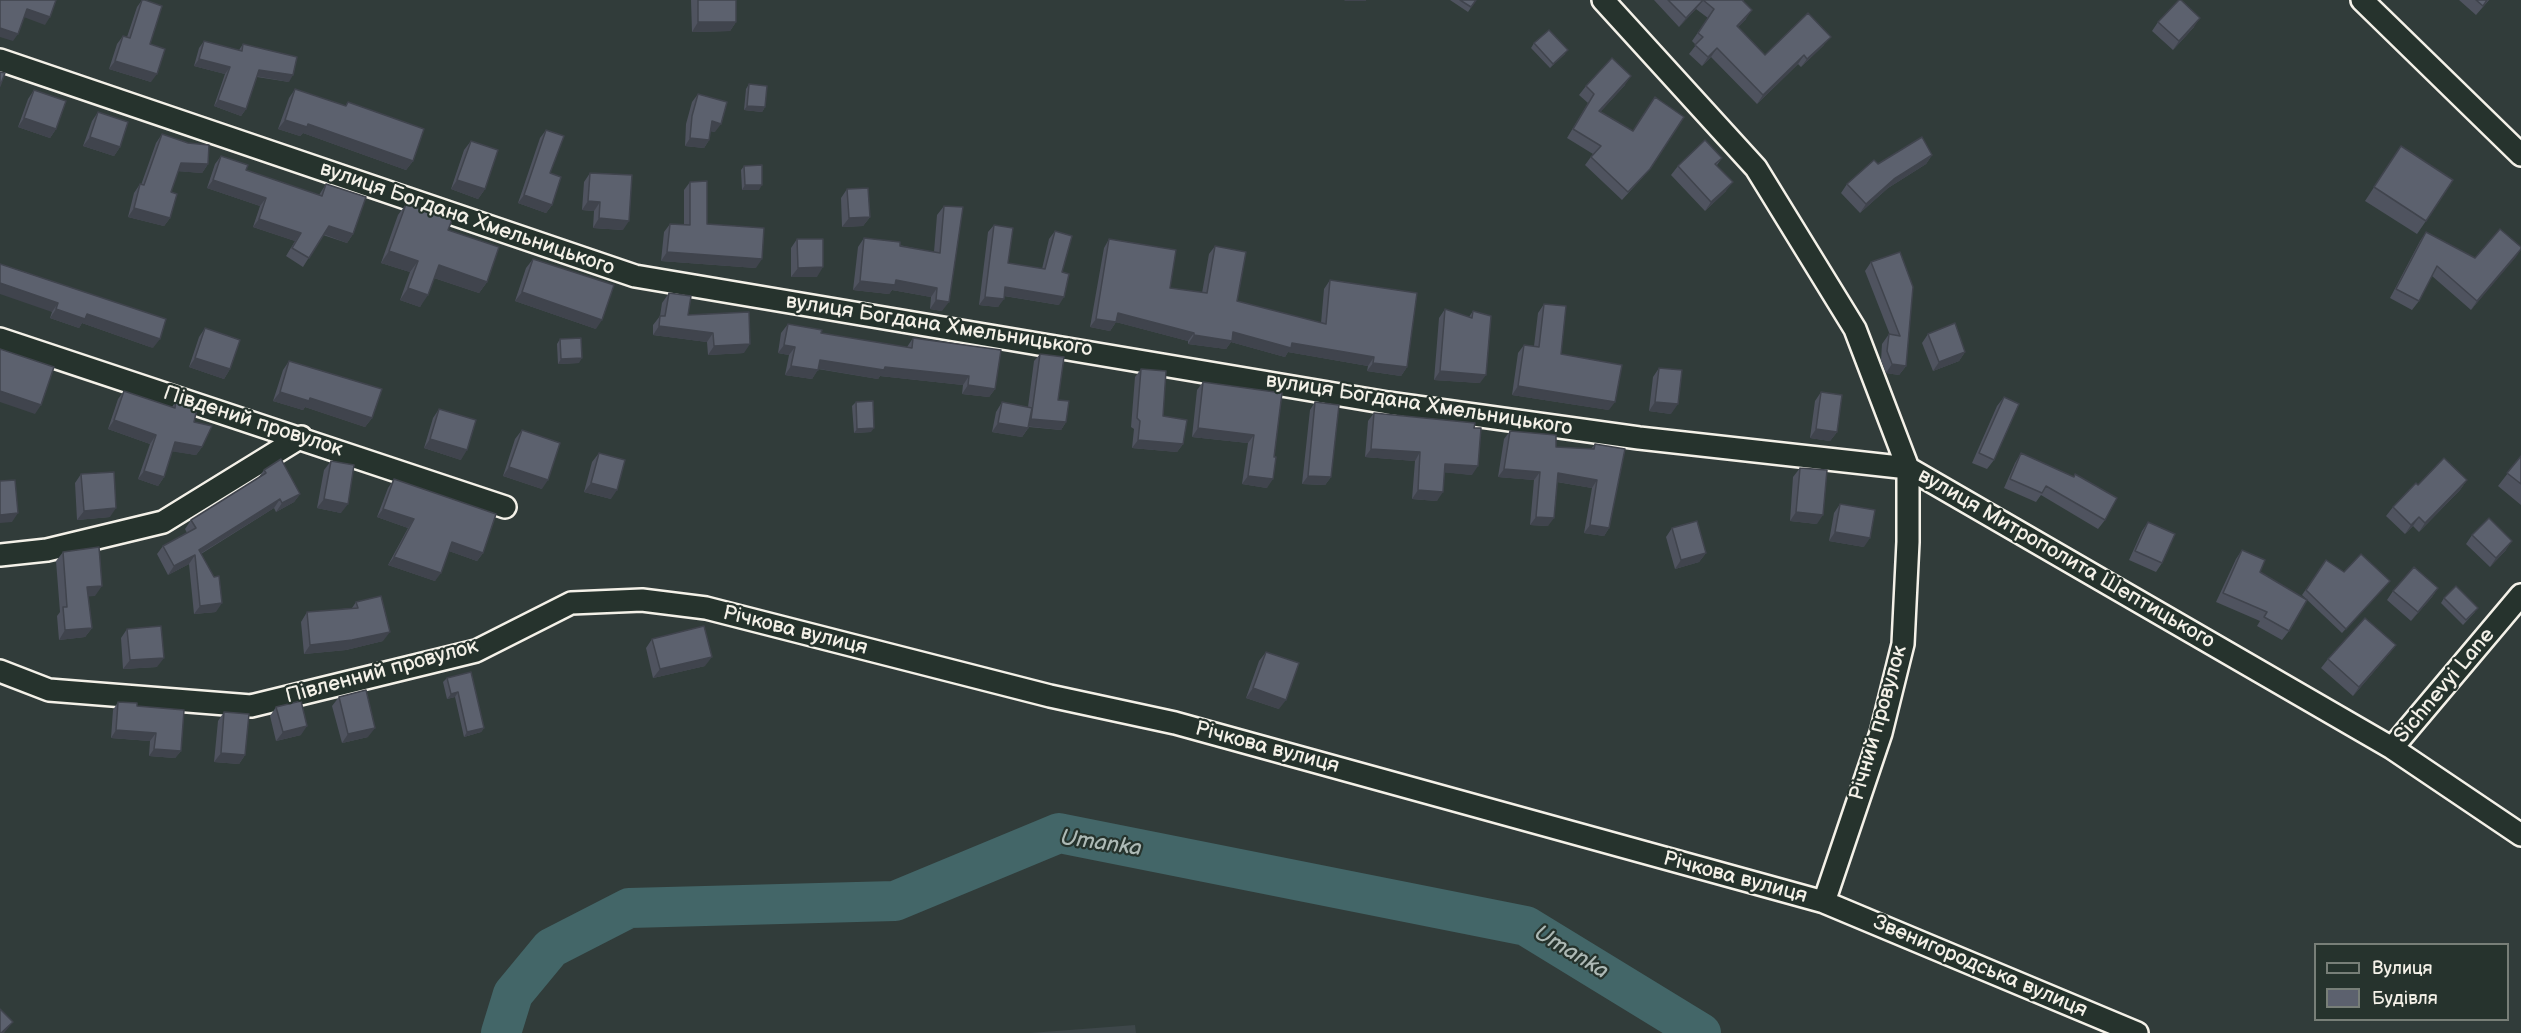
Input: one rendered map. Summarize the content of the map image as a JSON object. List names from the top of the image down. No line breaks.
{"streets":{"street":["вулиця Богдана Хмельницького","Південий провулок","вулиця Митрополита Шептицького","Річкова вулиця","Півленний провулок","Sichnevyi Lane","Річний провулок","Звенигородська вулиця"]},"crossings":[["вулиця Богдана Хмельницького","вулиця Митрополита Шептицького"],["вулиця Богдана Хмельницького","Річний провулок"],["вулиця Митрополита Шептицького","Sichnevyi Lane"],["вулиця Митрополита Шептицького","Річний провулок"],["Річкова вулиця","Півленний провулок"],["Річкова вулиця","Річний провулок"],["Річкова вулиця","Звенигородська вулиця"],["Річний провулок","Звенигородська вулиця"]],"water":["Umanka"],"legend":["Вулиця","Будівля"]}
